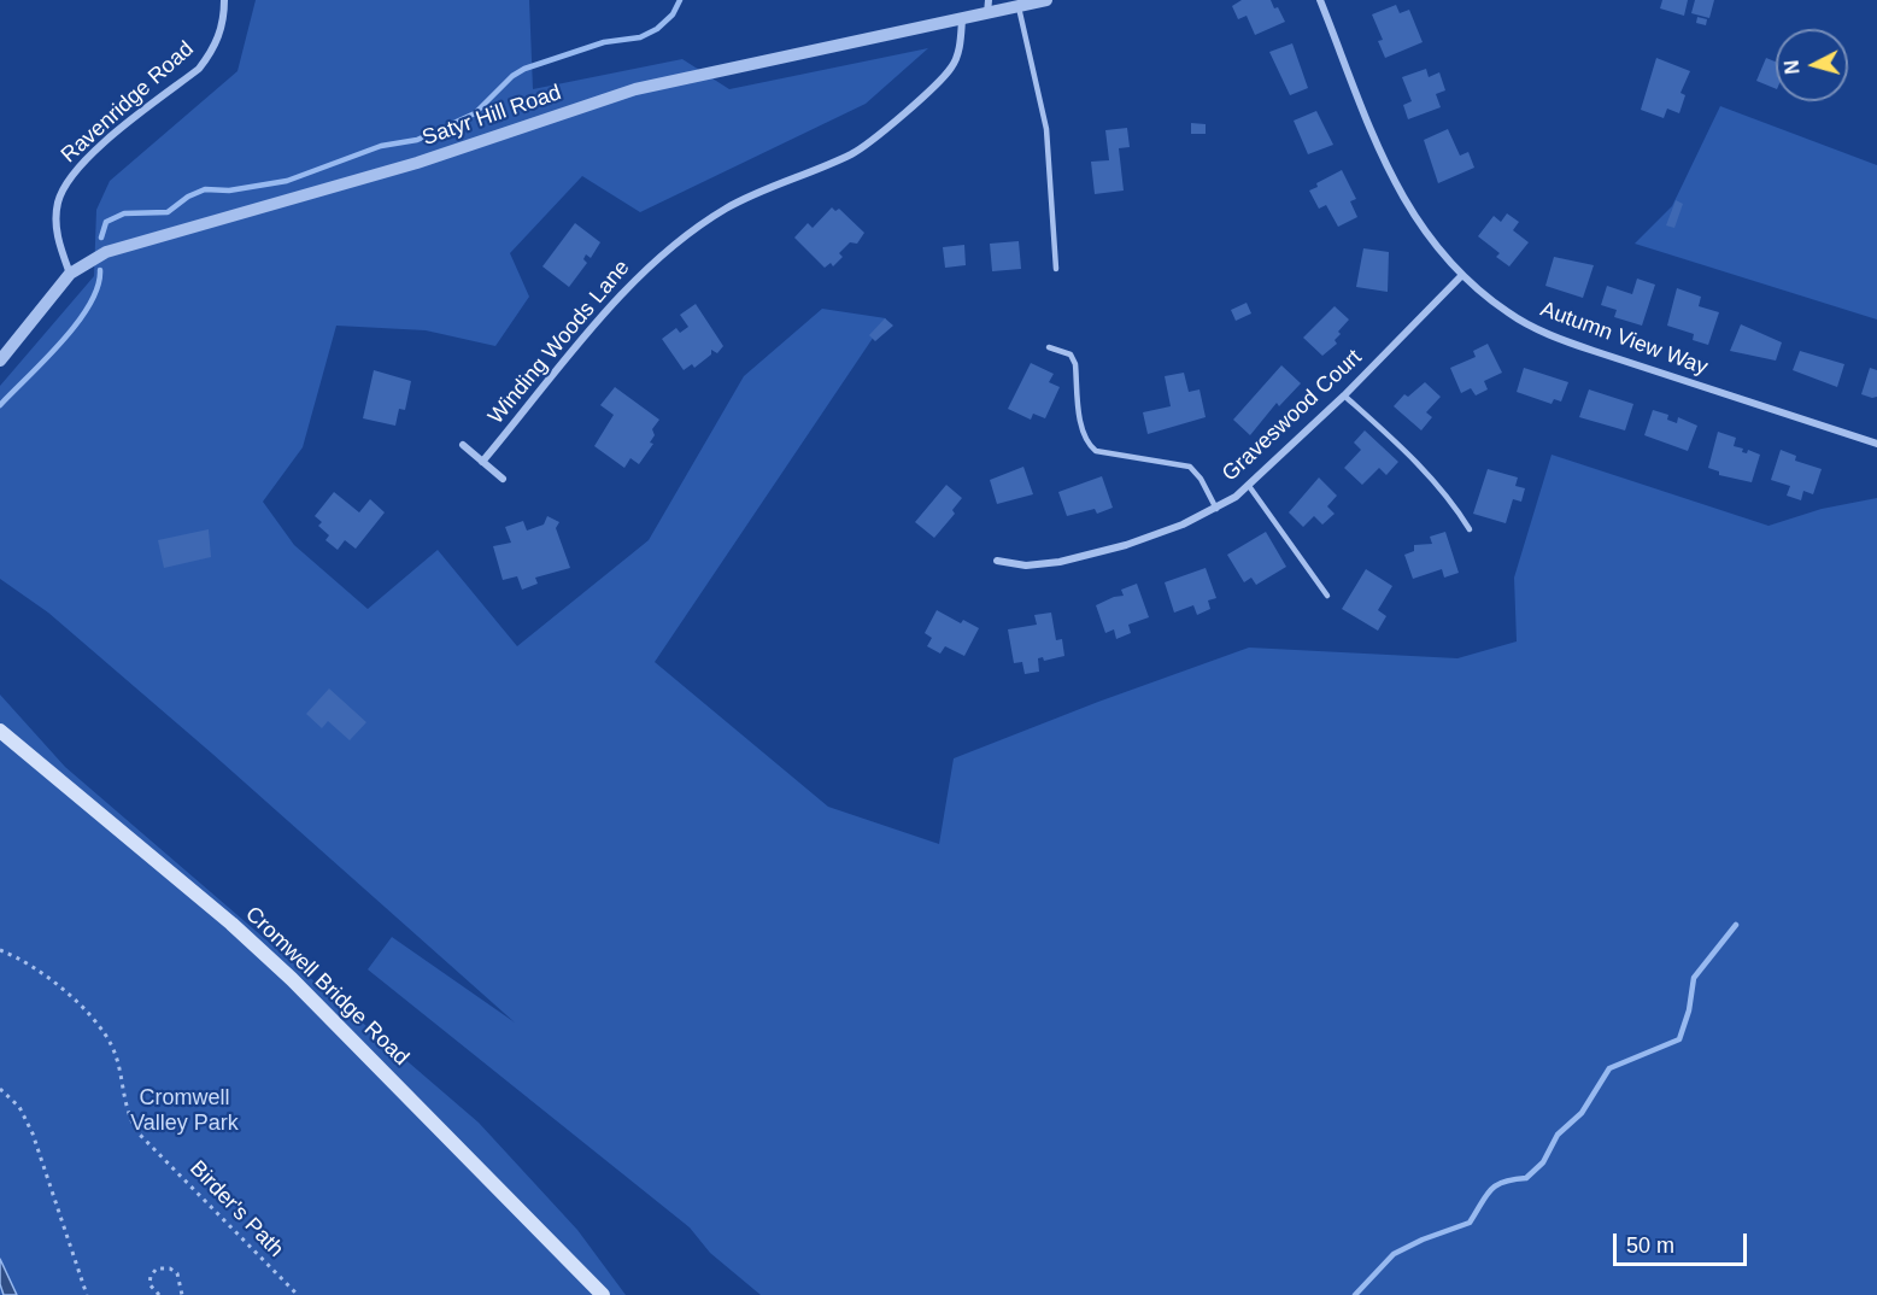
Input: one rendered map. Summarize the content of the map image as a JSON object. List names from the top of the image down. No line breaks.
{"streets":{"main road":["Cromwell Bridge Road"],"street":["Ravenridge Road","Satyr Hill Road","Autumn View Way","Winding Woods Lane","Graveswood Court"],"path":["Birder's Path"]},"crossings":[["Ravenridge Road","Satyr Hill Road"],["Satyr Hill Road","Winding Woods Lane"],["Autumn View Way","Graveswood Court"]],"parks":["Cromwell Valley Park"],"scale_bar":"50 m","north":"left"}
